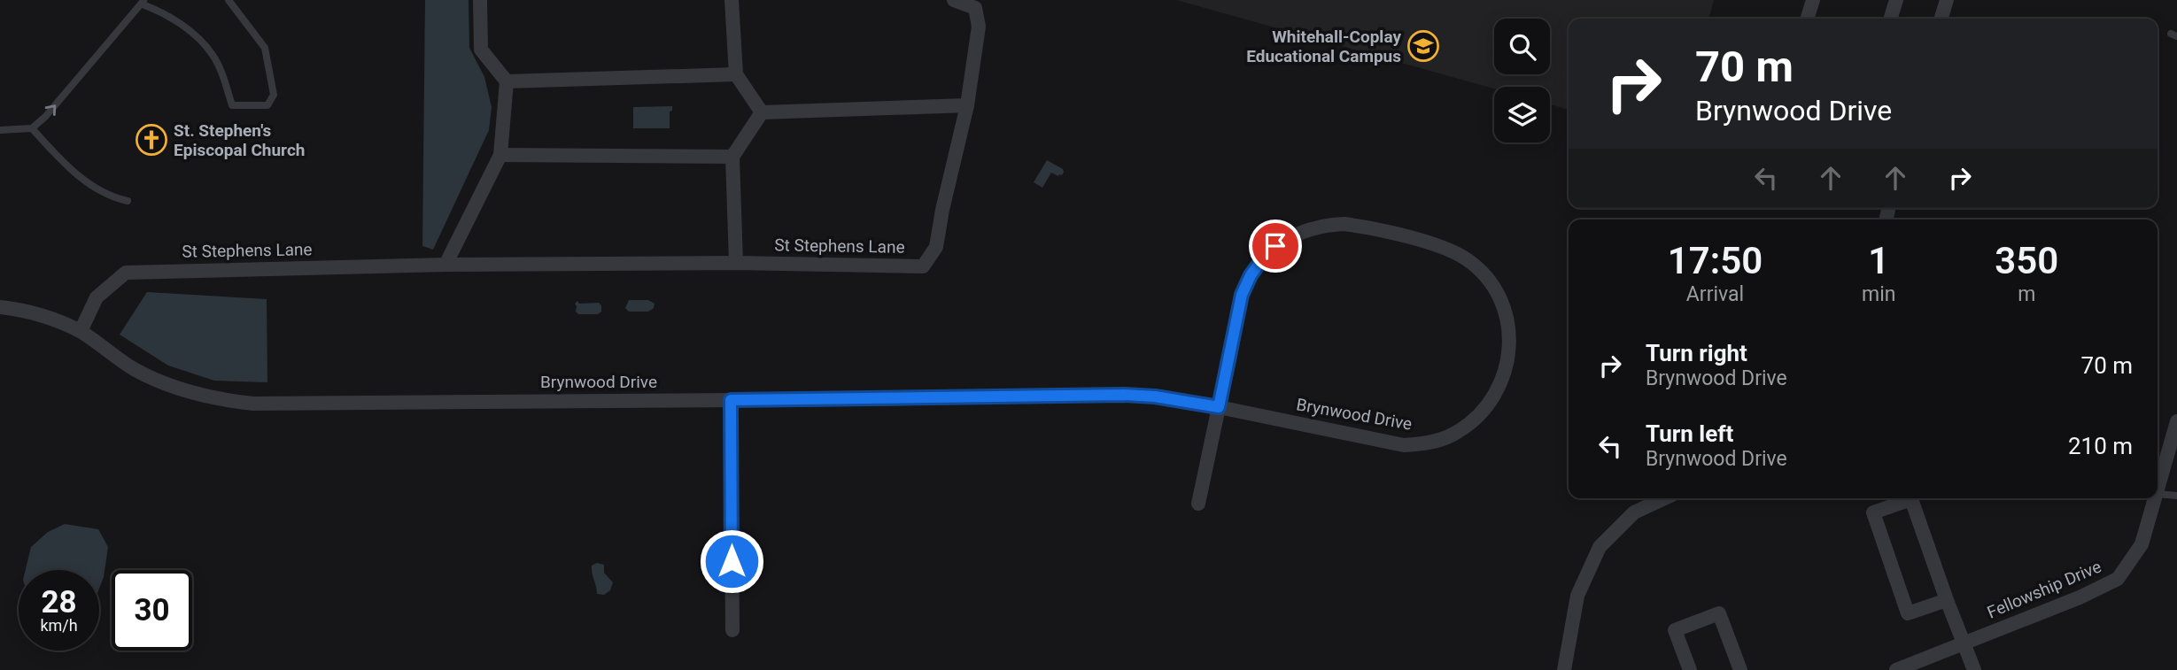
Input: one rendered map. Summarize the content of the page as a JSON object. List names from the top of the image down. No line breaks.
{"streets":{"street":["St Stephens Lane","Brynwood Drive","Fellowship Drive"]},"crossings":[["St Stephens Lane","Brynwood Drive"]],"places":{"school or university":["Whitehall-Coplay Educational Campus"],"church":["St. Stephen's Episcopal Church"]},"page":{"turn":["70 m","Brynwood Drive"],"eta":["17:50","Arrival","1","min","350","m"],"list":[{"name":"Turn right","note":"Brynwood Drive","value":"70 m"},{"name":"Turn left","note":"Brynwood Drive","value":"210 m"}],"speed":"28 km/h","limit":"30"}}
